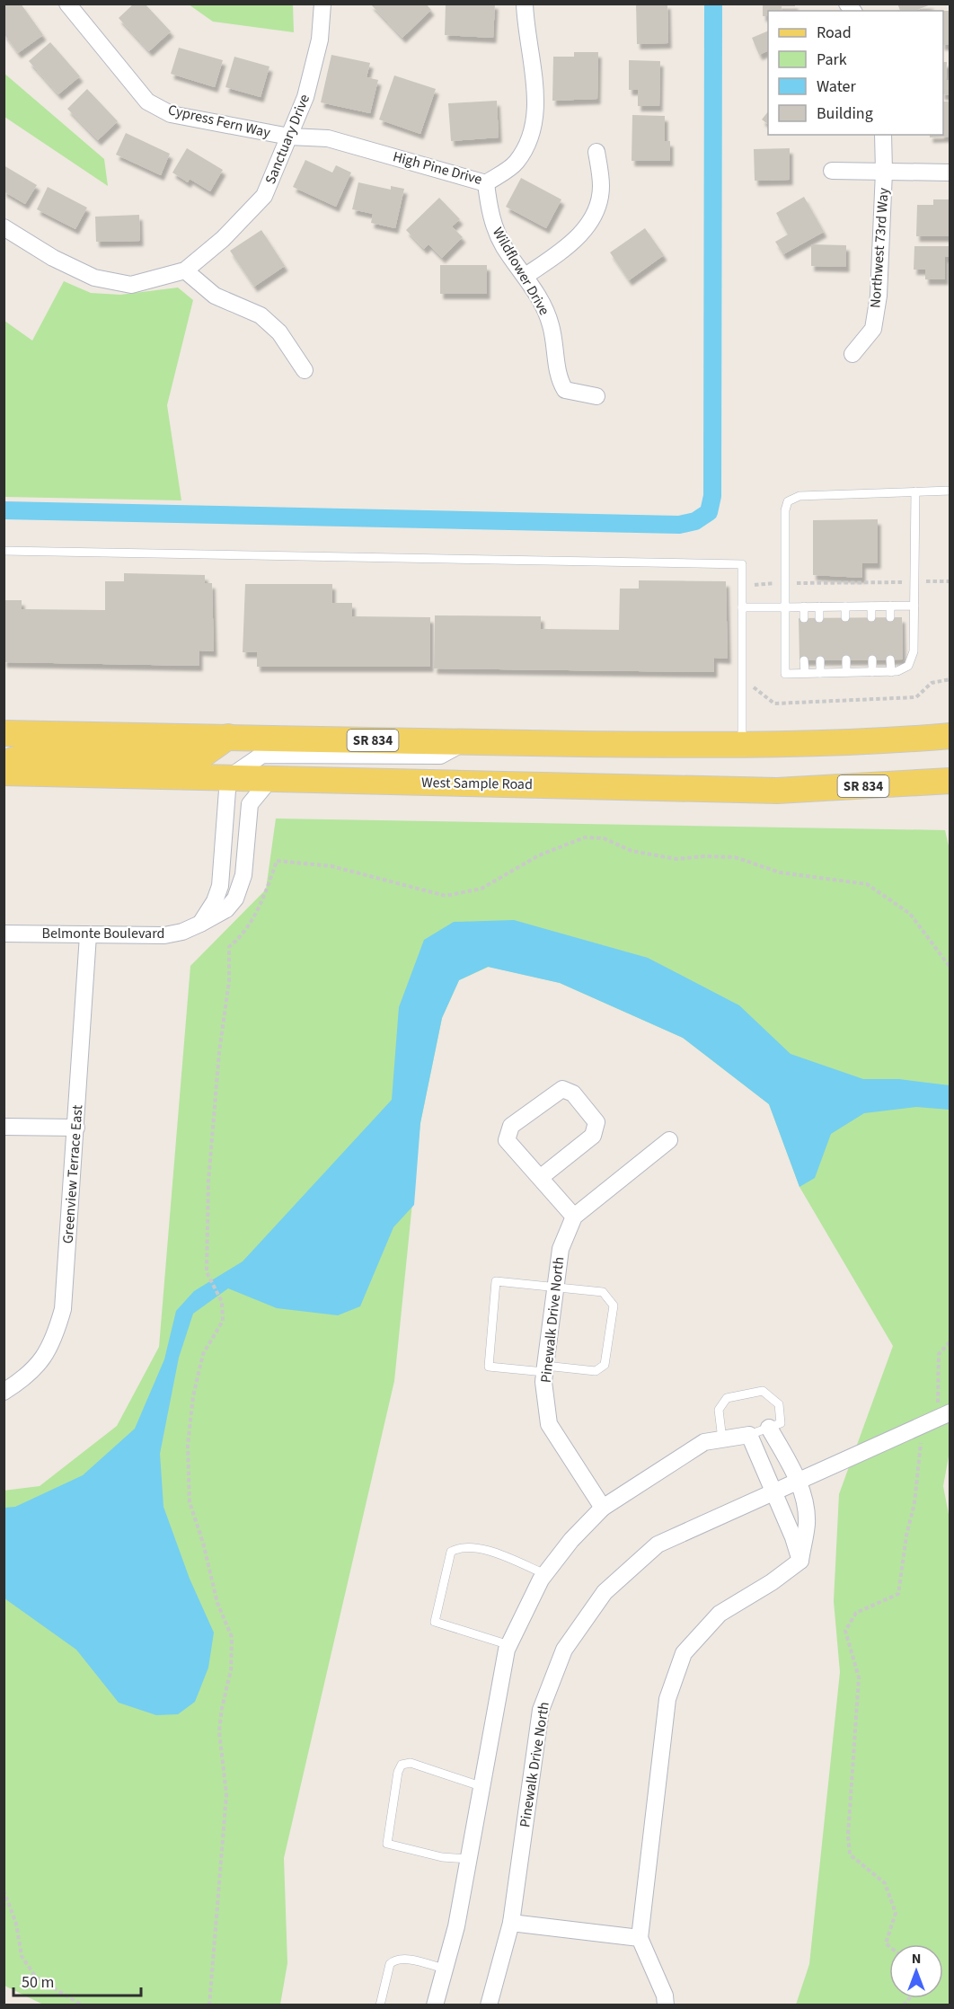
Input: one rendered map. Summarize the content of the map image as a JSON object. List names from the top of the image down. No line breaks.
{"streets":{"main road":["SR 834","West Sample Road"],"street":["Cypress Fern Way","Sanctuary Drive","High Pine Drive","Northwest 73rd Way","Wildflower Drive","Belmonte Boulevard","Greenview Terrace East","Pinewalk Drive North"]},"crossings":[["Cypress Fern Way","Sanctuary Drive"],["Cypress Fern Way","High Pine Drive"],["Sanctuary Drive","High Pine Drive"],["High Pine Drive","Wildflower Drive"],["West Sample Road","Belmonte Boulevard"],["Belmonte Boulevard","Greenview Terrace East"]],"legend":["Road","Park","Water","Building"],"scale_bar":"50 m","north":"top"}
